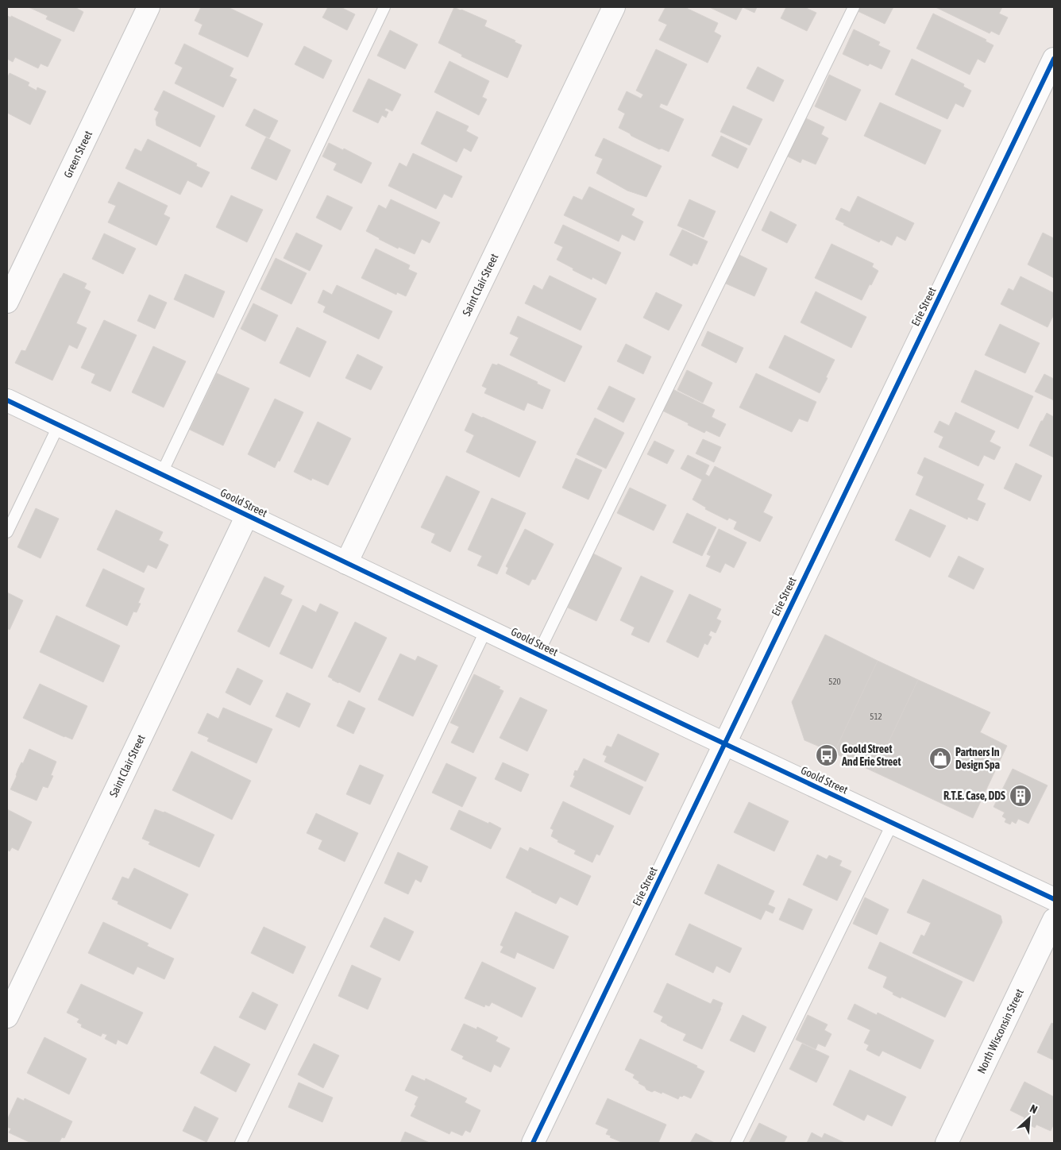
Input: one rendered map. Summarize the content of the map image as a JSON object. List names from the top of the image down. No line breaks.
{"streets":{"street":["Green Street","Saint Clair Street","Erie Street","Goold Street","North Wisconsin Street"]},"crossings":[["Saint Clair Street","Goold Street"],["Erie Street","Goold Street"]],"places":{"bus stop":["Goold Street And Erie Street"],"shop":["Partners In Design Spa"],"building":["R.T.E. Case, DDS"]},"house_numbers":["520","512"],"north":"top right"}
